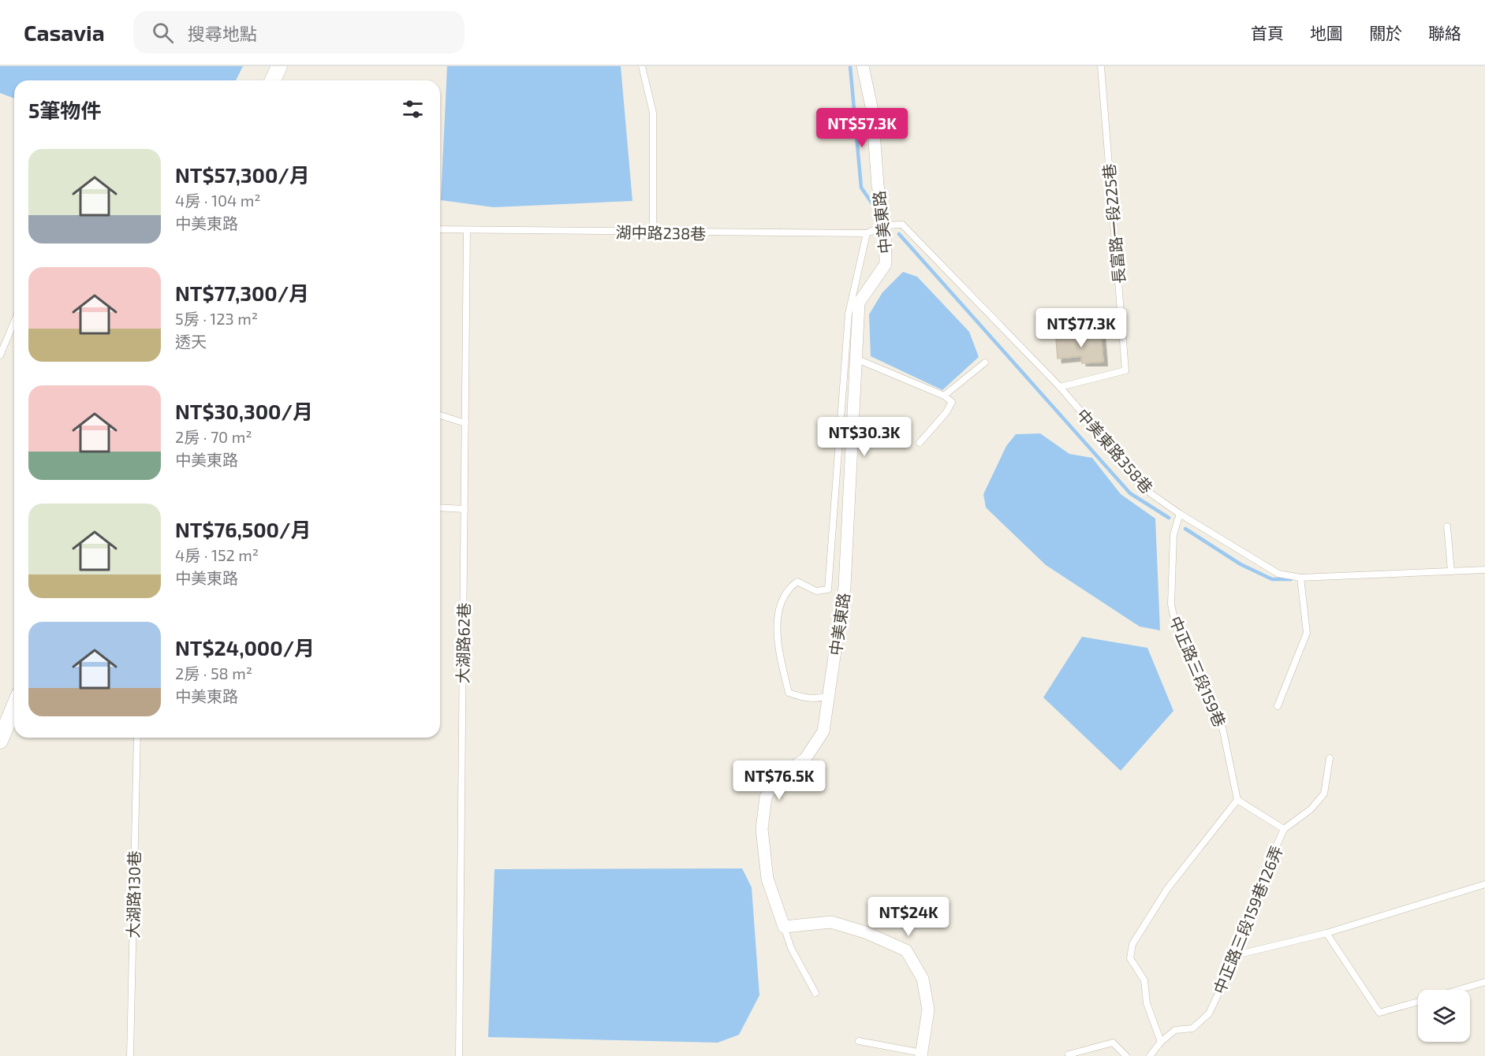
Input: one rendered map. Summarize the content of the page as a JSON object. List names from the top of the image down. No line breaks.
{"streets":{"street":["中美東路"],"lane":["長富路一段225巷","湖中路238巷","中美東路358巷","大湖路62巷","中正路三段159巷","大湖路130巷","中正路三段159巷126弄"]},"crossings":[["中美東路","湖中路238巷"],["中美東路","中美東路358巷"],["長富路一段225巷","中美東路358巷"],["湖中路238巷","中美東路358巷"],["湖中路238巷","大湖路62巷"],["中美東路358巷","中正路三段159巷"]],"page":{"header":"Casavia","search":"搜尋地點","nav":["首頁","地圖","關於","聯絡"],"heading":"5筆物件","price":["NT$57.3K","NT$77.3K","NT$30.3K","NT$76.5K","NT$24K"],"list":[{"name":"NT$57,300/月","note":"4房 · 104 m² · 中美東路"},{"name":"NT$77,300/月","note":"5房 · 123 m² · 透天"},{"name":"NT$30,300/月","note":"2房 · 70 m² · 中美東路"},{"name":"NT$76,500/月","note":"4房 · 152 m² · 中美東路"},{"name":"NT$24,000/月","note":"2房 · 58 m² · 中美東路"}]}}
